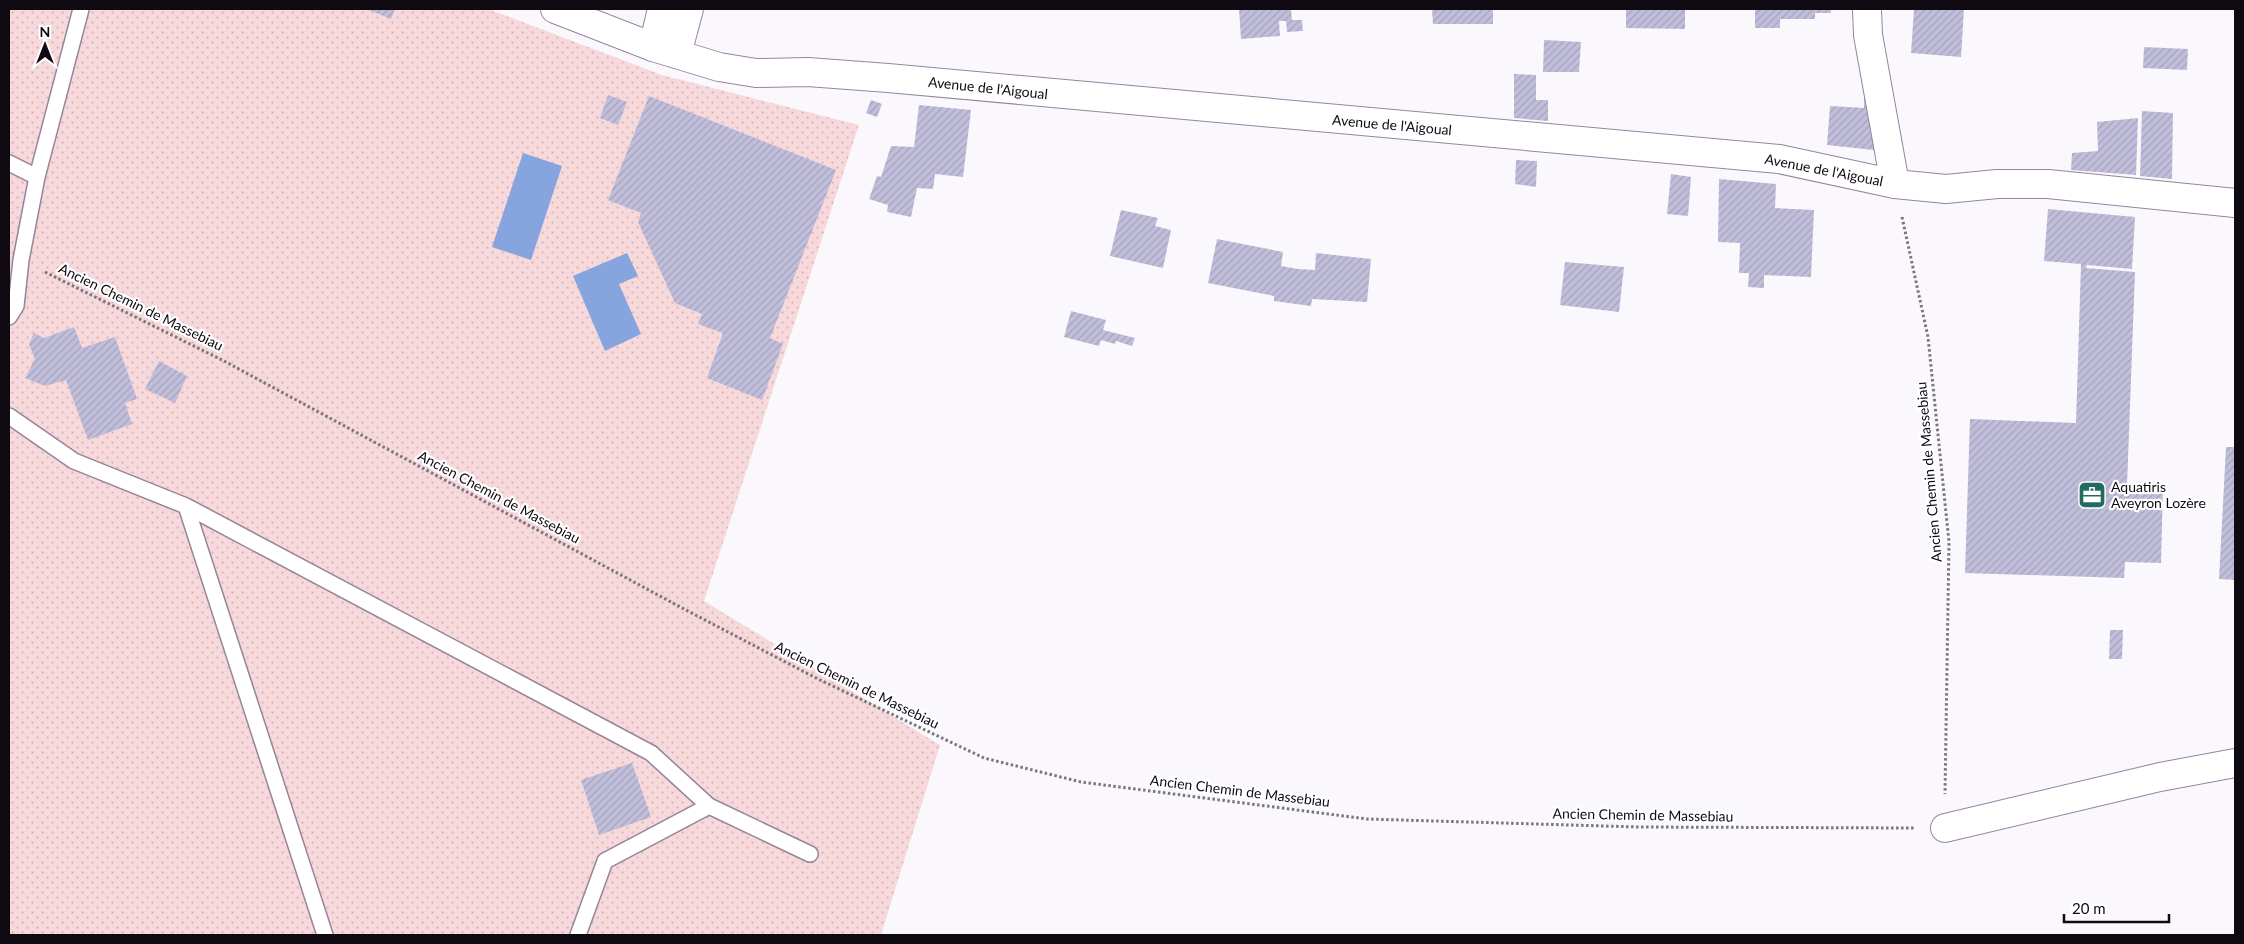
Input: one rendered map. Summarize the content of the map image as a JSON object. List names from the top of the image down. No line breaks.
{"streets":{"main road":["Avenue de l'Aigoual"],"path":["Ancien Chemin de Massebiau"]},"crossings":[["Avenue de l'Aigoual","Ancien Chemin de Massebiau"]],"places":{"office":["Aquatiris Aveyron Lozère"]},"scale_bar":"20 m","north":"top"}
